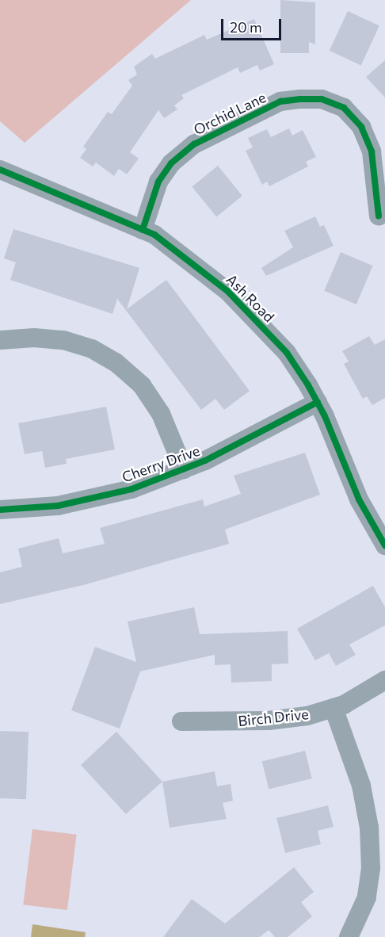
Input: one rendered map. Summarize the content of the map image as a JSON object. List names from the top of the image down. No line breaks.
{"streets":{"street":["Orchid Lane","Ash Road","Cherry Drive","Birch Drive"]},"crossings":[["Orchid Lane","Ash Road"],["Ash Road","Cherry Drive"]],"scale_bar":"20 m"}
